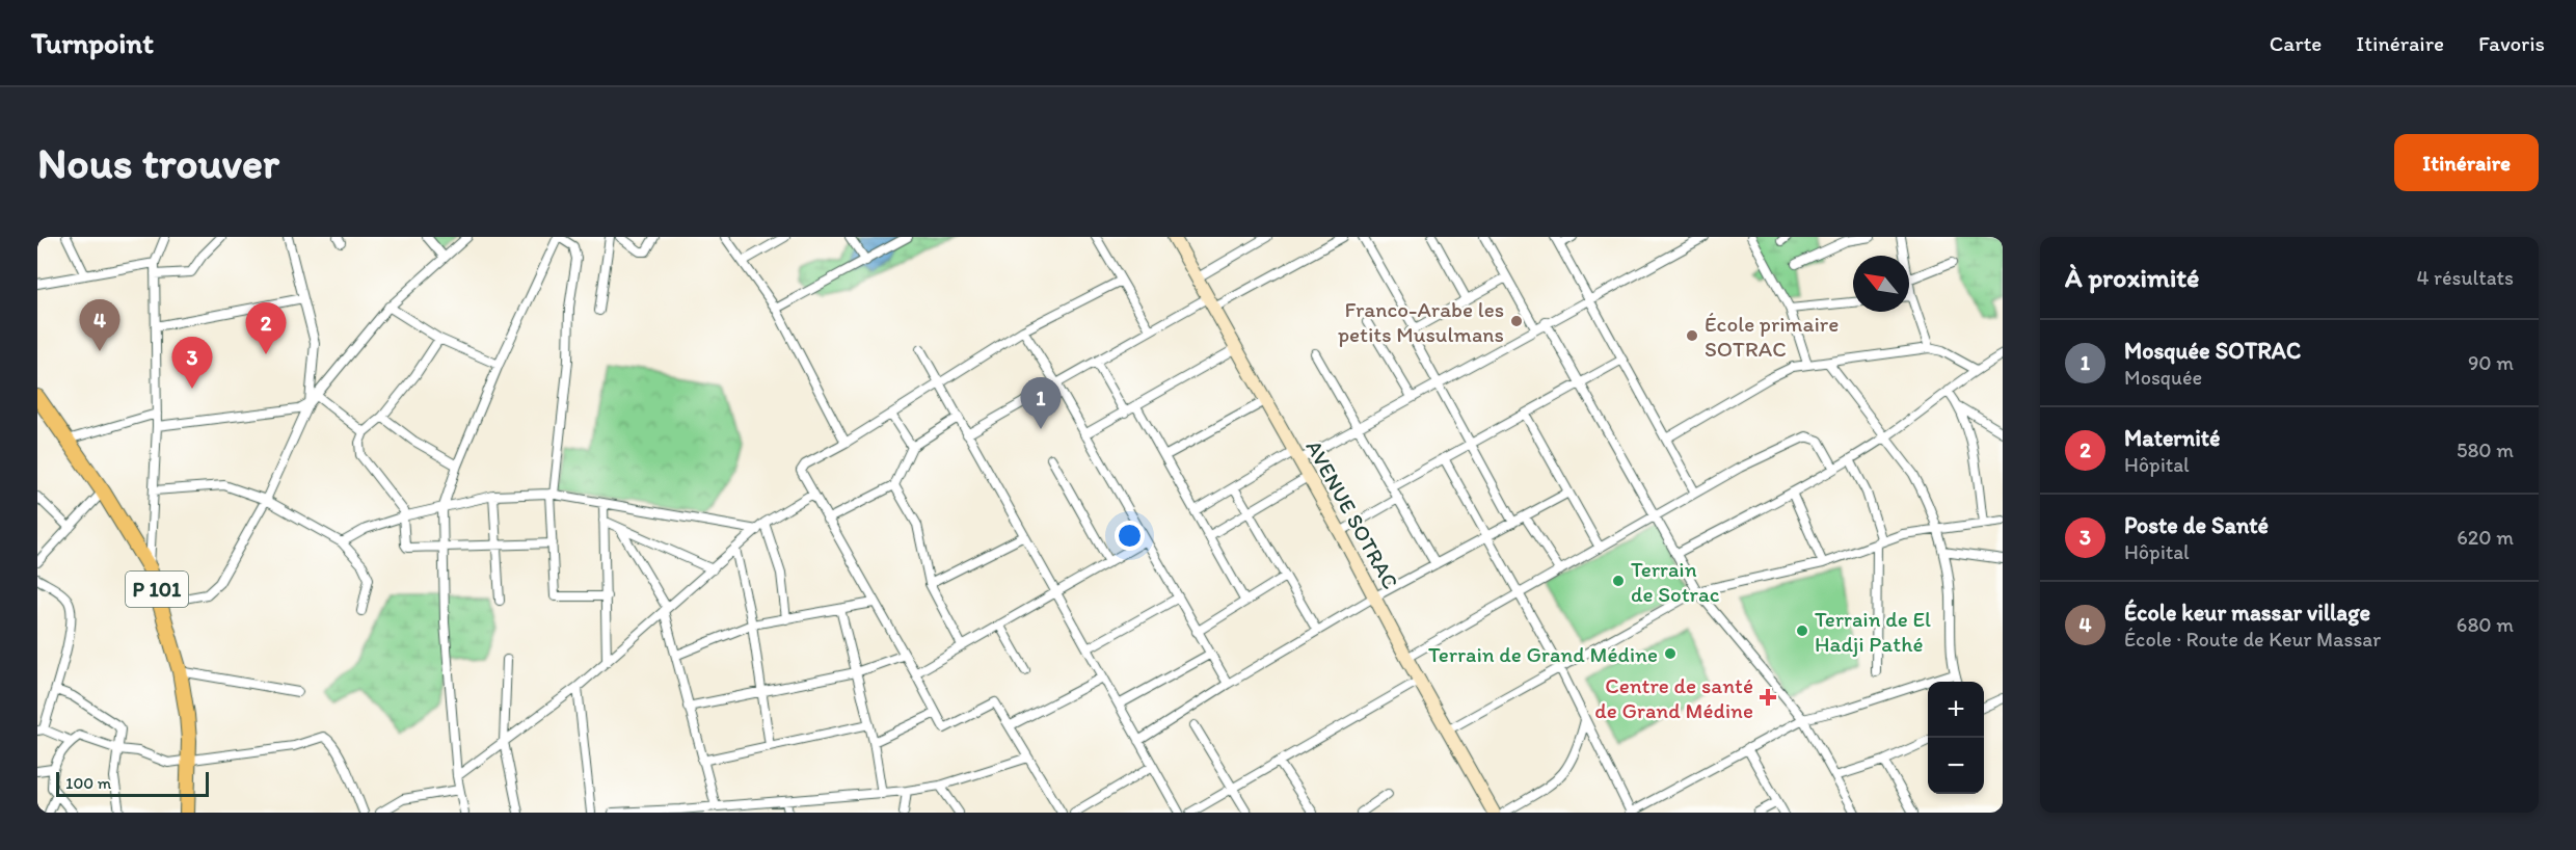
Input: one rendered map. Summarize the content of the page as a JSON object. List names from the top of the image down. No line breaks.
{"streets":{"main road":["P 101"],"street":["AVENUE SOTRAC"]},"places":{"other":["Franco-Arabe les petits Musulmans","École primaire SOTRAC","Terrain de Sotrac","Terrain de El Hadji Pathé","Terrain de Grand Médine"],"health":["Centre de santé de Grand Médine"]},"scale_bar":"100 m","north":"top left","page":{"header":"Turnpoint","nav":["Carte","Itinéraire","Favoris"],"buttons":"Itinéraire","title":"Nous trouver","heading":["À proximité","4 résultats"],"pins":["4","2","3","1"],"list":[{"mark":"1","name":"Mosquée SOTRAC","note":"Mosquée","value":"90 m"},{"mark":"2","name":"Maternité","note":"Hôpital","value":"580 m"},{"mark":"3","name":"Poste de Santé","note":"Hôpital","value":"620 m"},{"mark":"4","name":"École keur massar village","note":"École · Route de Keur Massar","value":"680 m"}],"map_buttons":["+","−"],"scale":"100 m"}}
